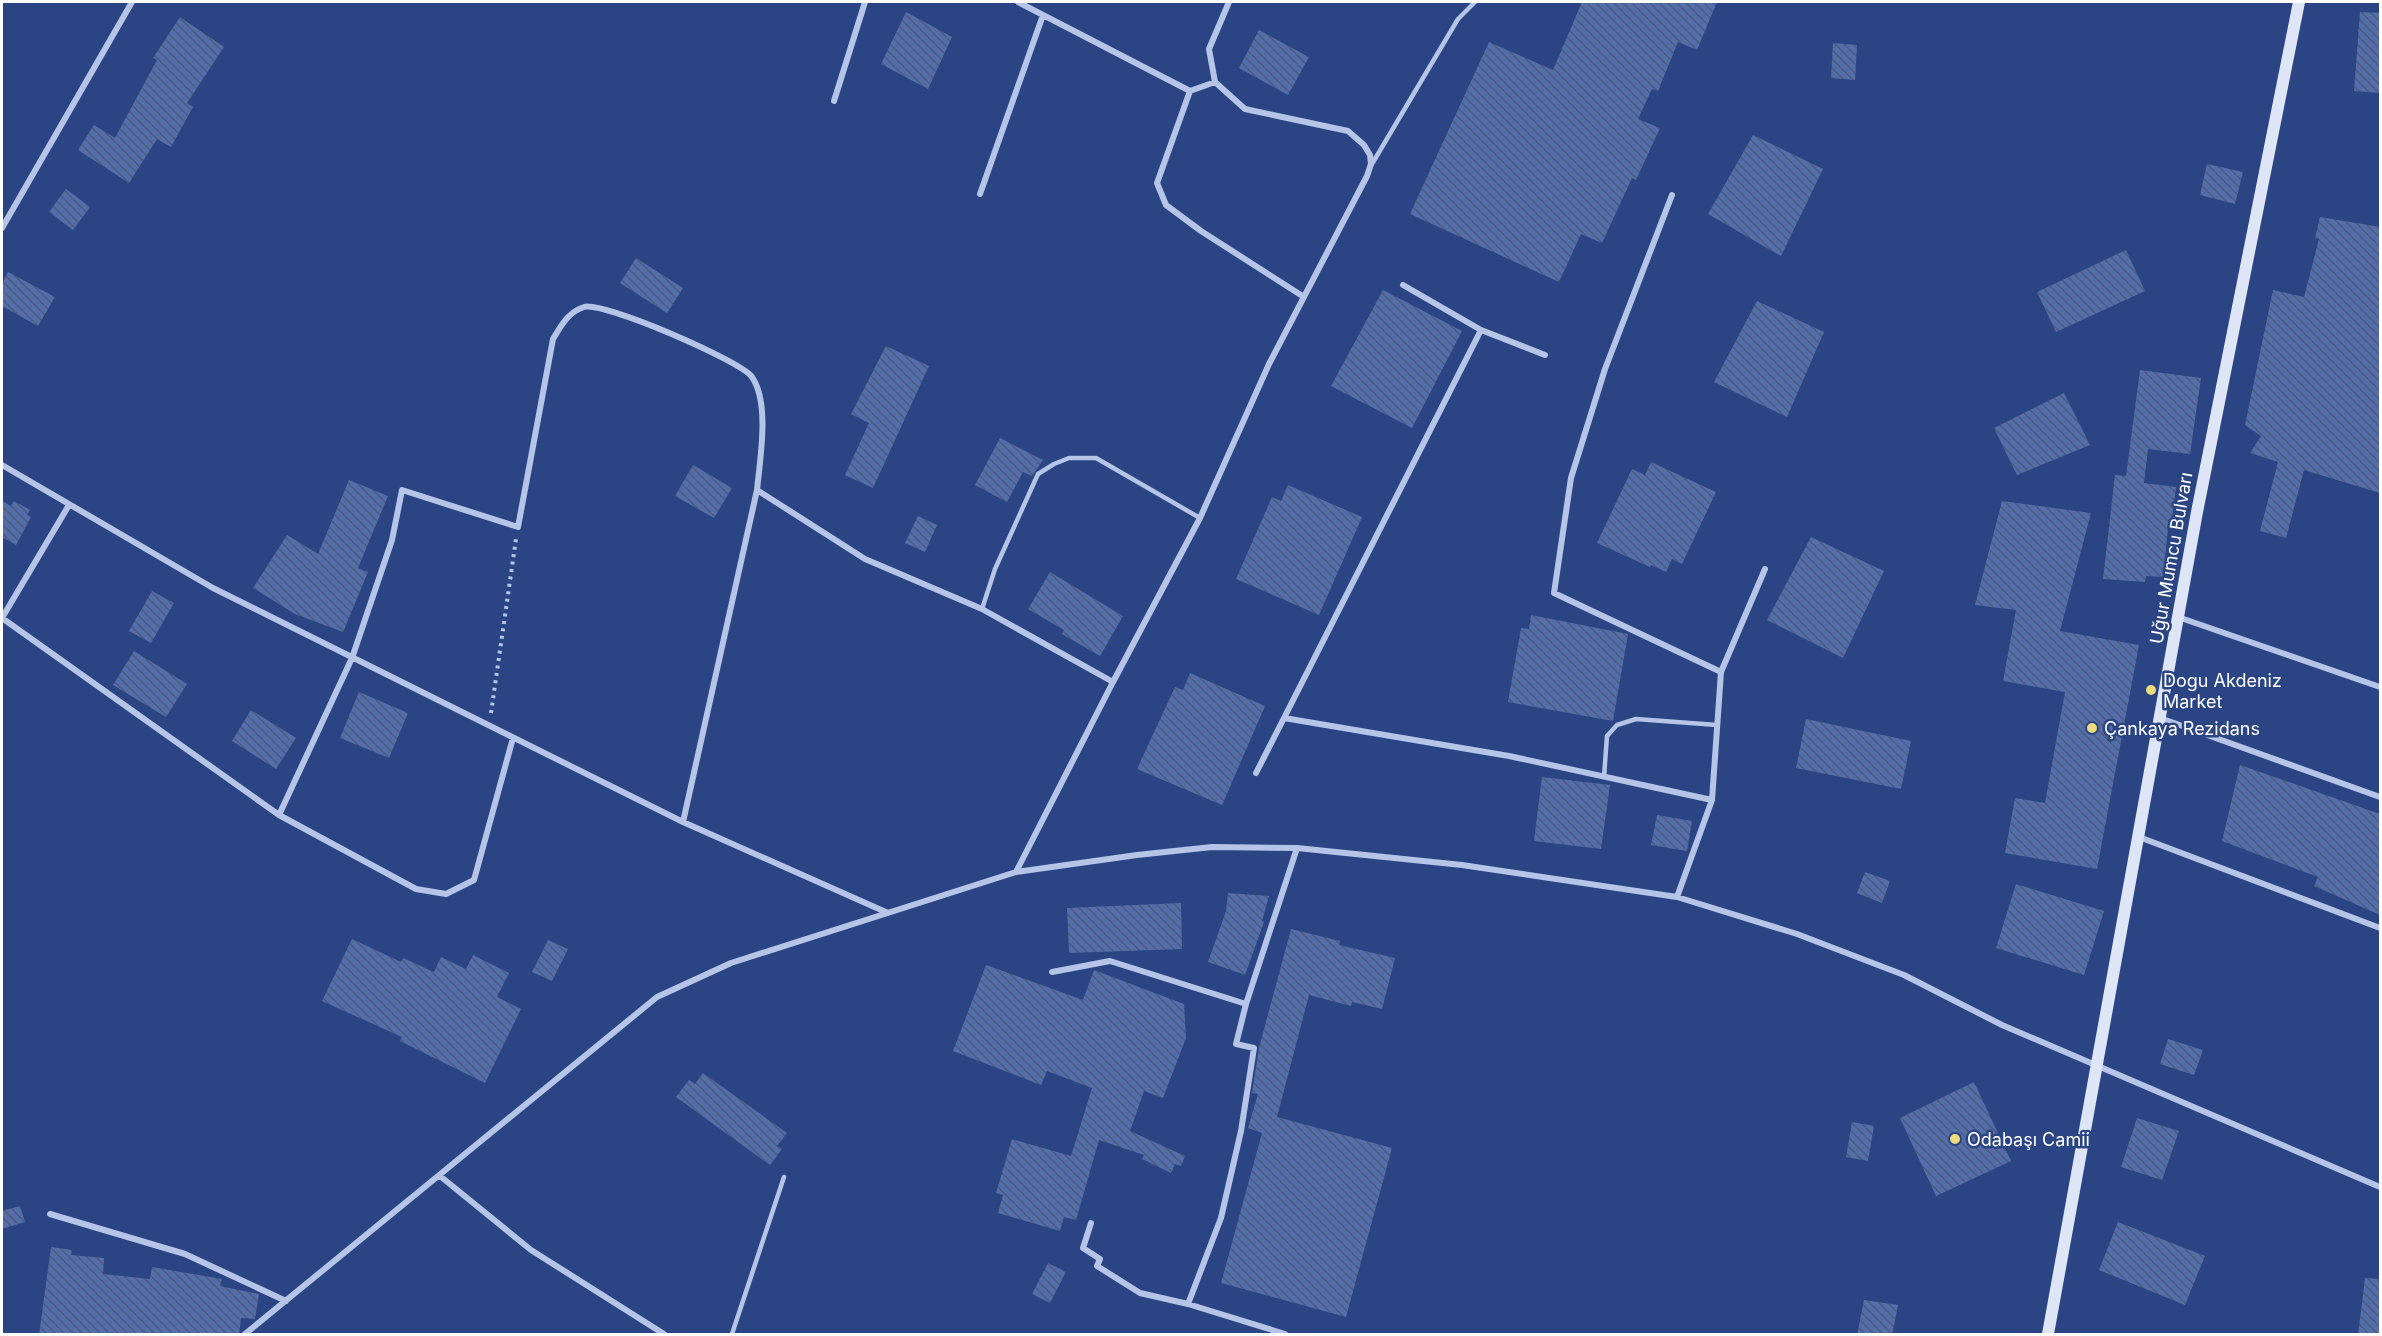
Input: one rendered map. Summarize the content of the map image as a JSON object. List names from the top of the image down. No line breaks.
{"streets":{"street":["Uğur Mumcu Bulvarı"]},"places":["Dogu Akdeniz Market","Çankaya Rezidans","Odabaşı Camii"]}
